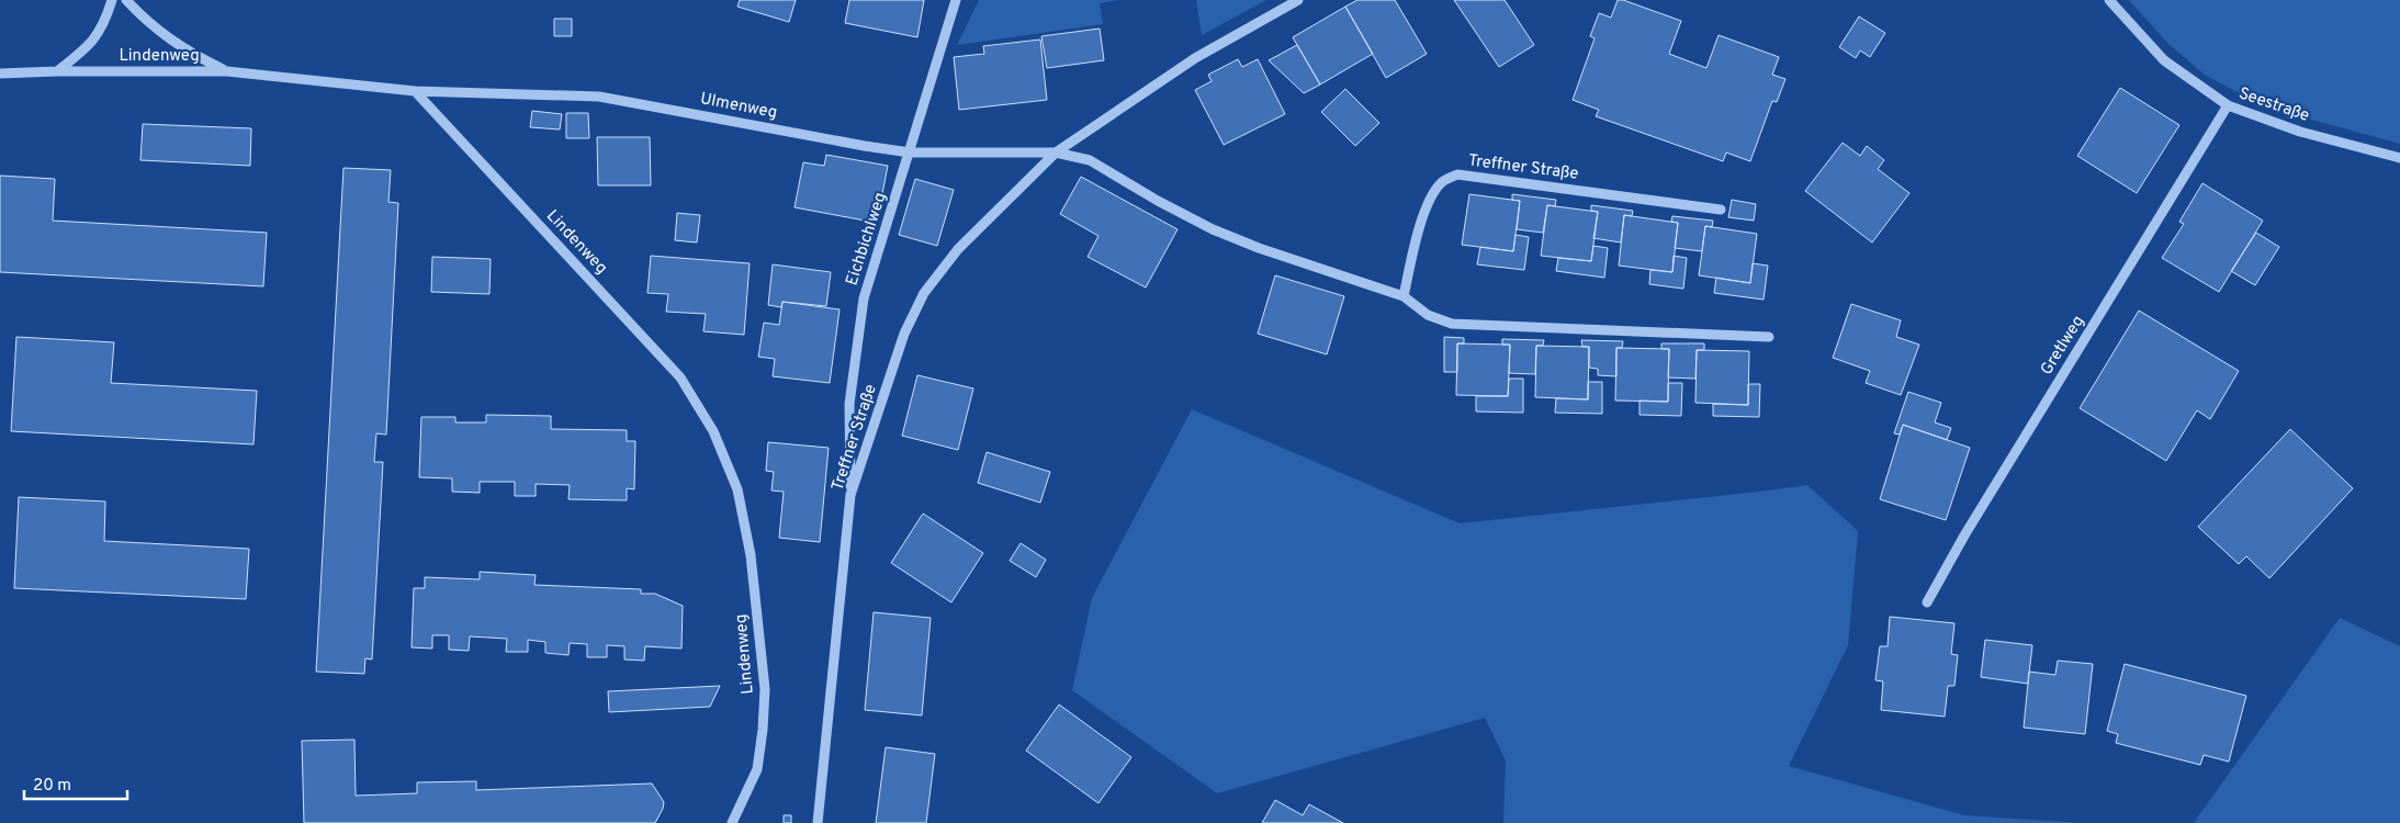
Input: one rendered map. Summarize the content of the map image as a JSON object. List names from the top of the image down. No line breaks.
{"streets":{"street":["Lindenweg","Seestraße","Ulmenweg","Treffner Straße","Eichbichlweg","Gretlweg"]},"crossings":[["Lindenweg","Ulmenweg"],["Seestraße","Gretlweg"],["Ulmenweg","Treffner Straße"],["Ulmenweg","Eichbichlweg"],["Treffner Straße","Eichbichlweg"]],"scale_bar":"20 m"}
